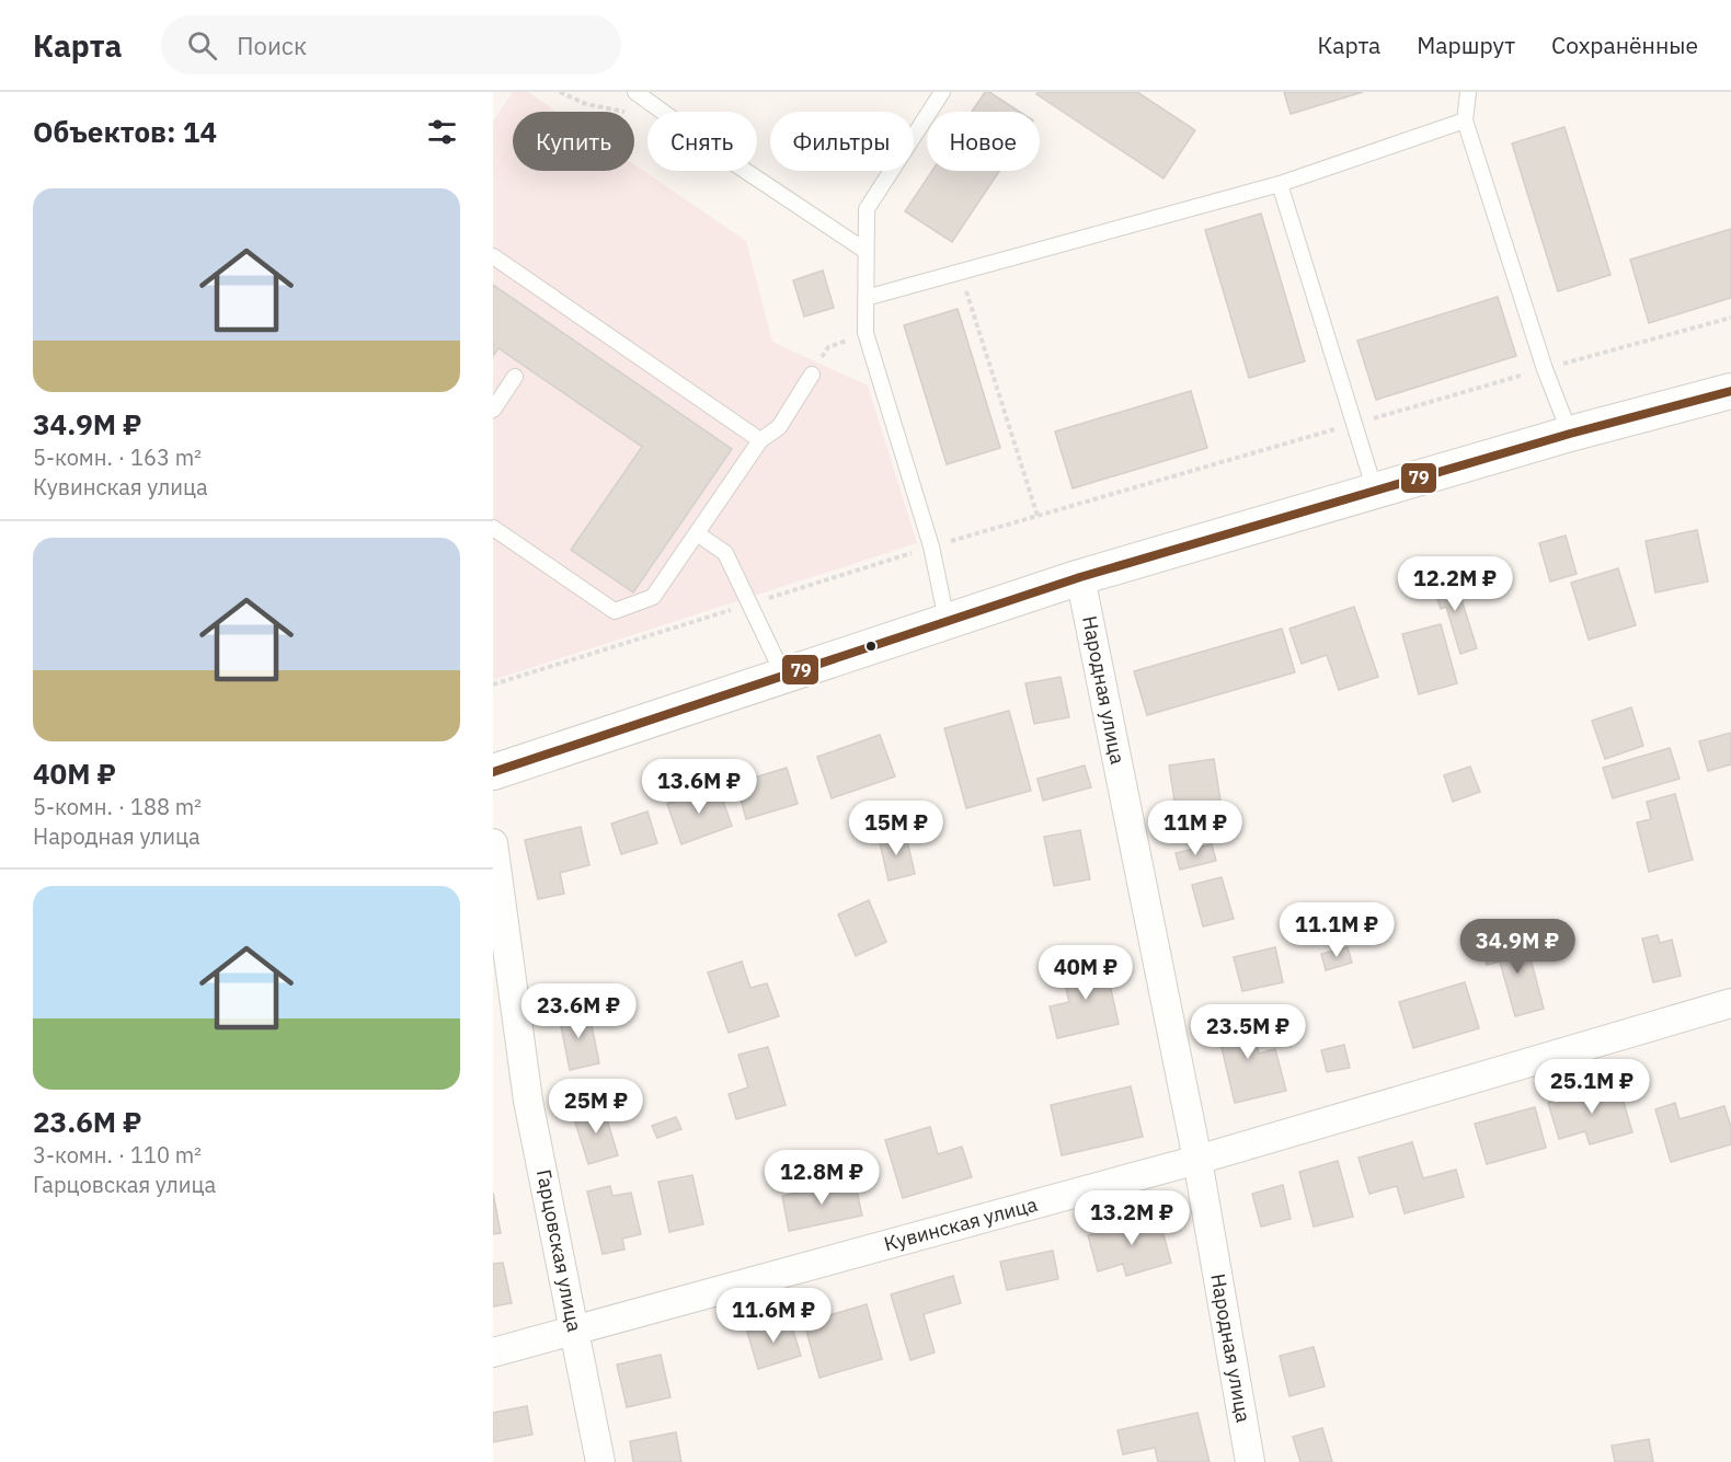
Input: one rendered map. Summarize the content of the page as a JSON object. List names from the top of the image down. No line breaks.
{"streets":{"street":["Народная улица","Кувинская улица","Гарцовская улица"]},"crossings":[["Народная улица","Кувинская улица"],["Кувинская улица","Гарцовская улица"]],"lines":["transit line 79"],"page":{"header":"Карта","search":"Поиск","nav":["Карта","Маршрут","Сохранённые"],"heading":"Объектов: 14","chip":["Купить","Снять","Фильтры","Новое"],"list":[{"name":"34.9M ₽","note":"5-комн. · 163 m² · Кувинская улица"},{"name":"40M ₽","note":"5-комн. · 188 m² · Народная улица"},{"name":"23.6M ₽","note":"3-комн. · 110 m² · Гарцовская улица"}],"price":["12.2M ₽","13.6M ₽","15M ₽","11M ₽","11.1M ₽","34.9M ₽","40M ₽","23.6M ₽","23.5M ₽","25.1M ₽","25M ₽","12.8M ₽","13.2M ₽","11.6M ₽"]}}
